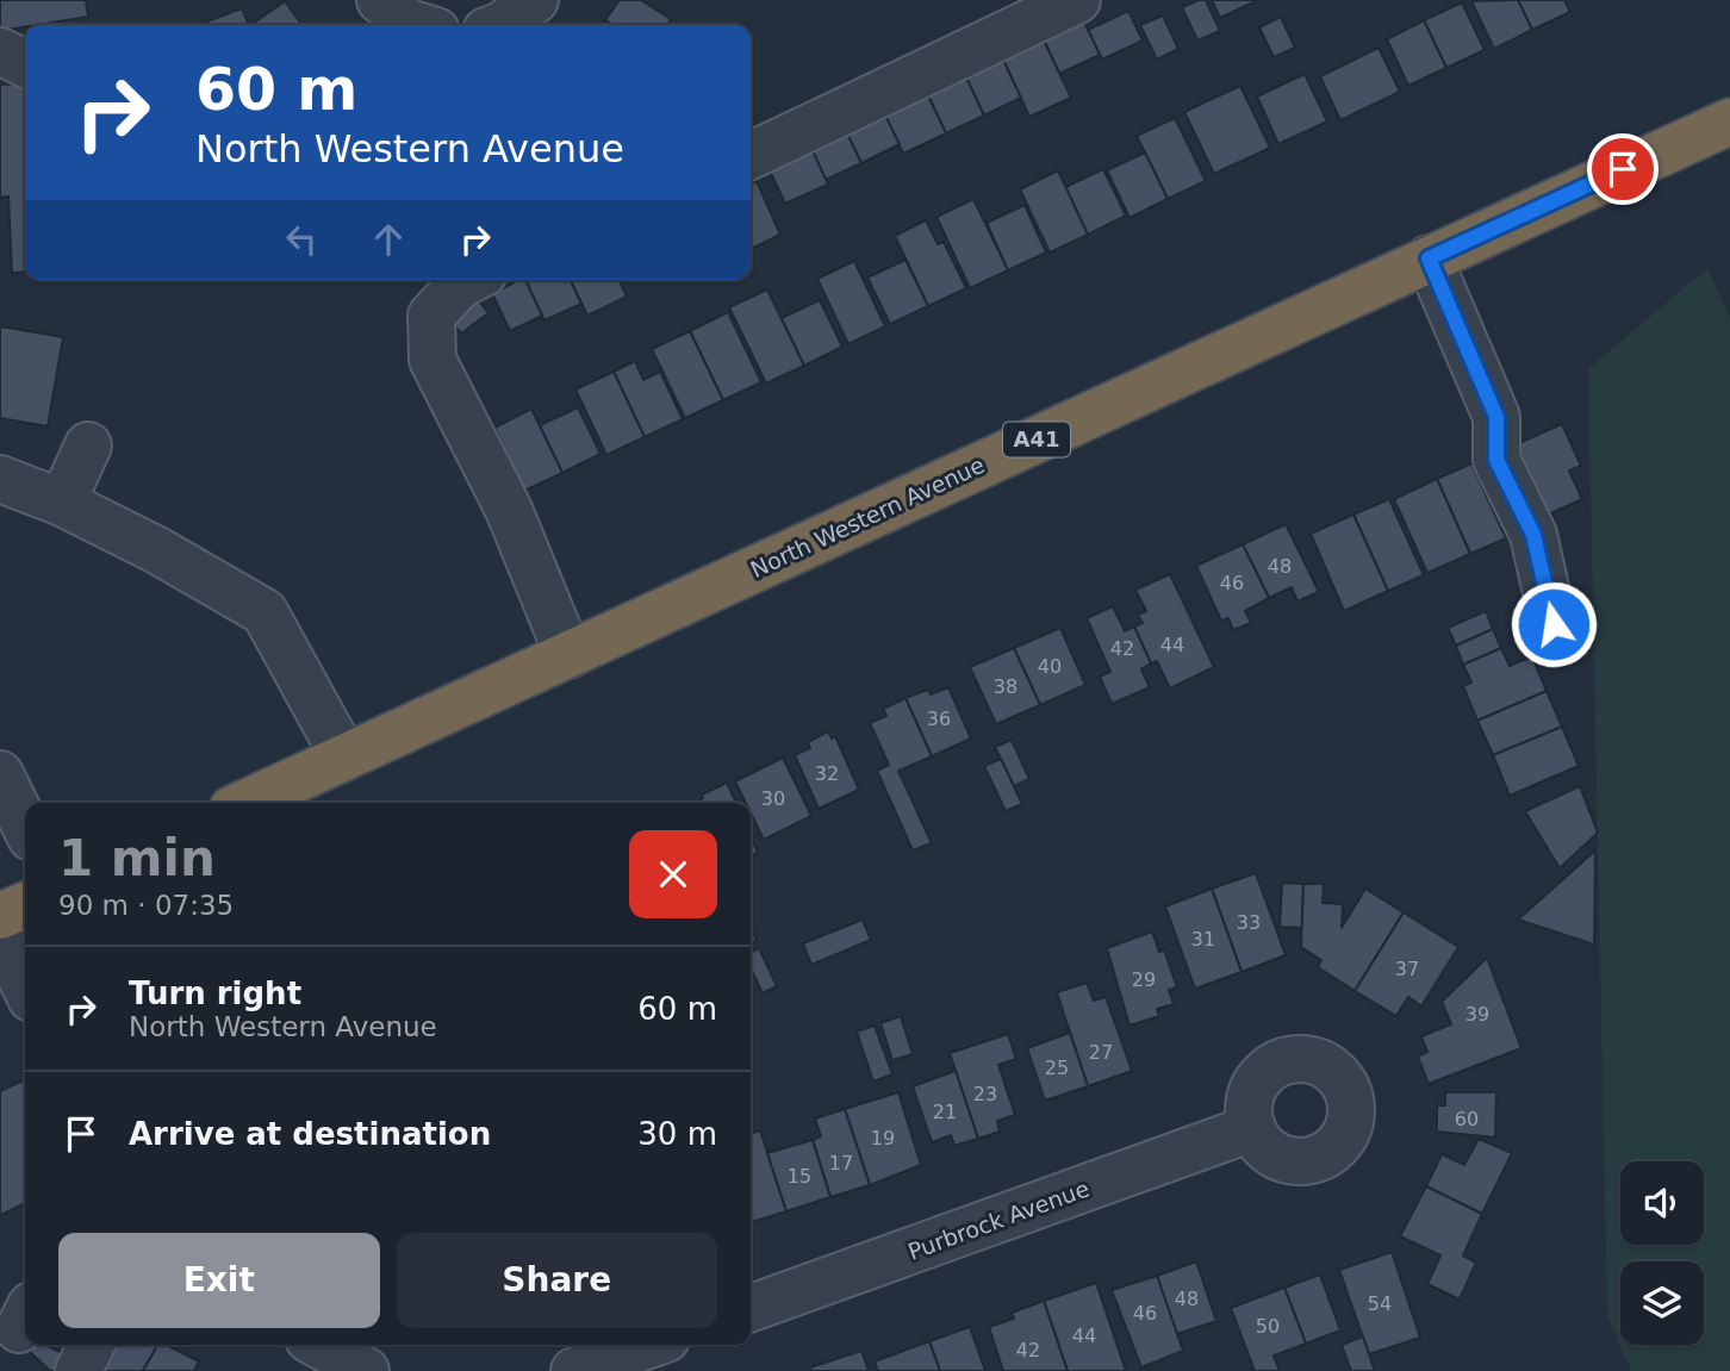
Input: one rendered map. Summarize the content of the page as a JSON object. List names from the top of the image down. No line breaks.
{"streets":{"highway":["A41","North Western Avenue"],"street":["Purbrock Avenue"]},"house_numbers":["48","46","44","42","40","38","36","32","30","33","31","37","29","39","27","25","23","21","60","19","17","15","48","54","46","50","44","42"],"page":{"turn":["60 m","North Western Avenue"],"heading":["1 min","90 m · 07:35"],"list":[{"name":"Turn right","note":"North Western Avenue","value":"60 m"},{"name":"Arrive at destination","value":"30 m"}],"buttons":["Exit","Share"]}}
